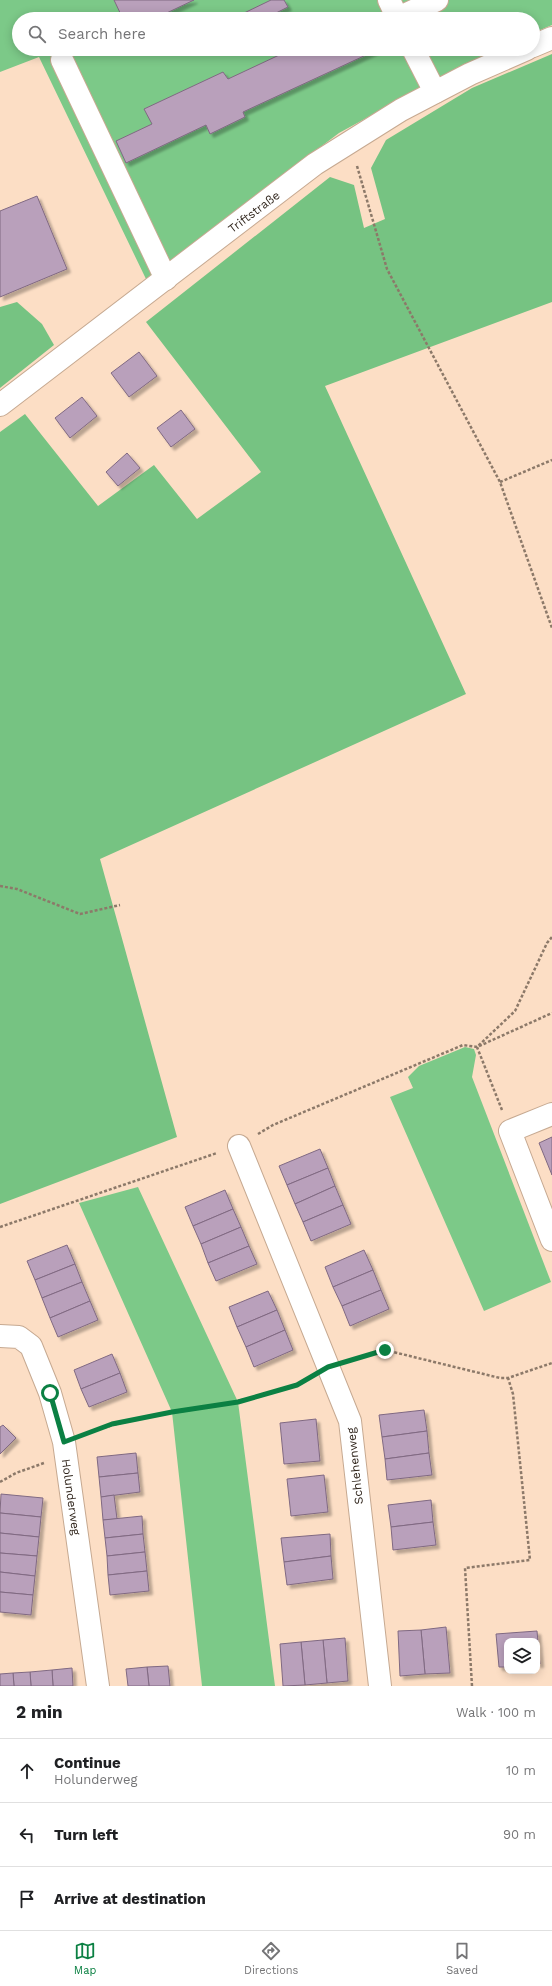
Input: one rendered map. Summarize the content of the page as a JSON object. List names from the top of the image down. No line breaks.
{"streets":{"street":["Triftstraße","Schlehenweg","Holunderweg"]},"page":{"search":"Search here","heading":["2 min","Walk · 100 m"],"list":[["Continue","Holunderweg","10 m"],["Turn left","90 m"],"Arrive at destination"],"nav":["Map","Directions","Saved"]}}
